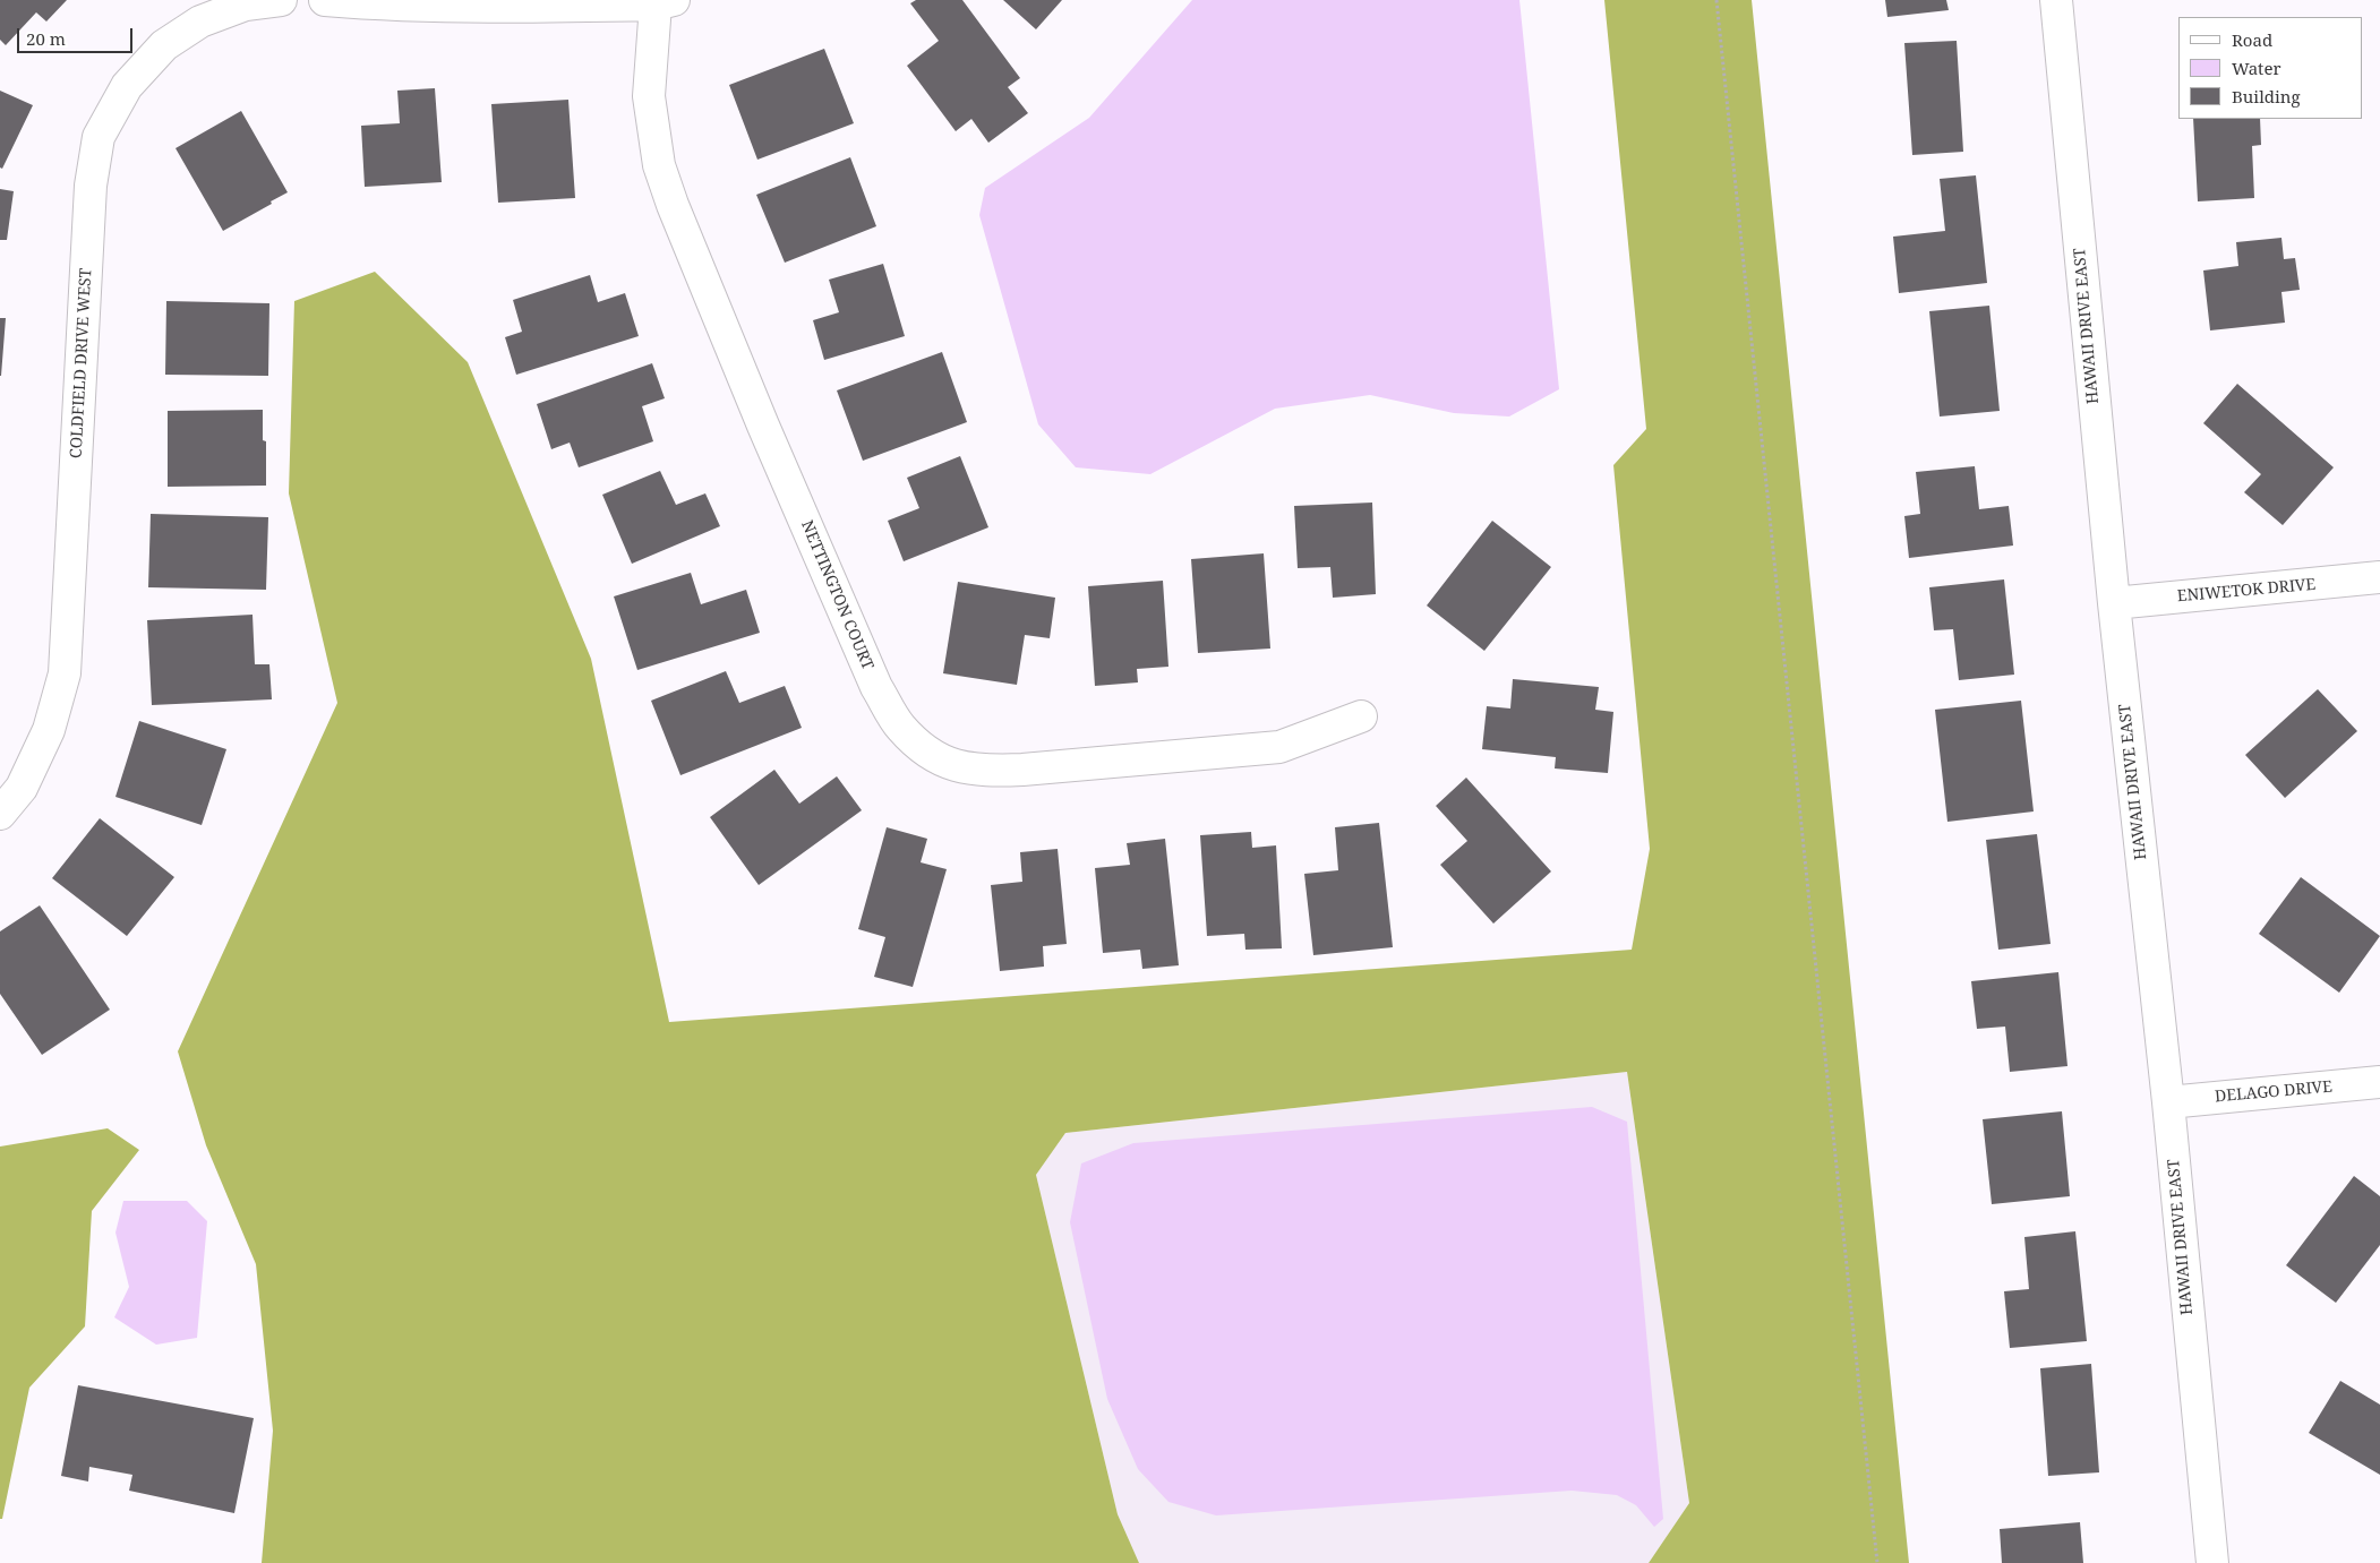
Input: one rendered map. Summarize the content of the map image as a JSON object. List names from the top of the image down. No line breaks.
{"streets":{"street":["HAWAII DRIVE EAST","COLDFIELD DRIVE WEST","ENIWETOK DRIVE","NETTINGTON COURT","DELAGO DRIVE"]},"crossings":[["HAWAII DRIVE EAST","ENIWETOK DRIVE"],["HAWAII DRIVE EAST","DELAGO DRIVE"]],"legend":["Road","Water","Building"],"scale_bar":"20 m"}
